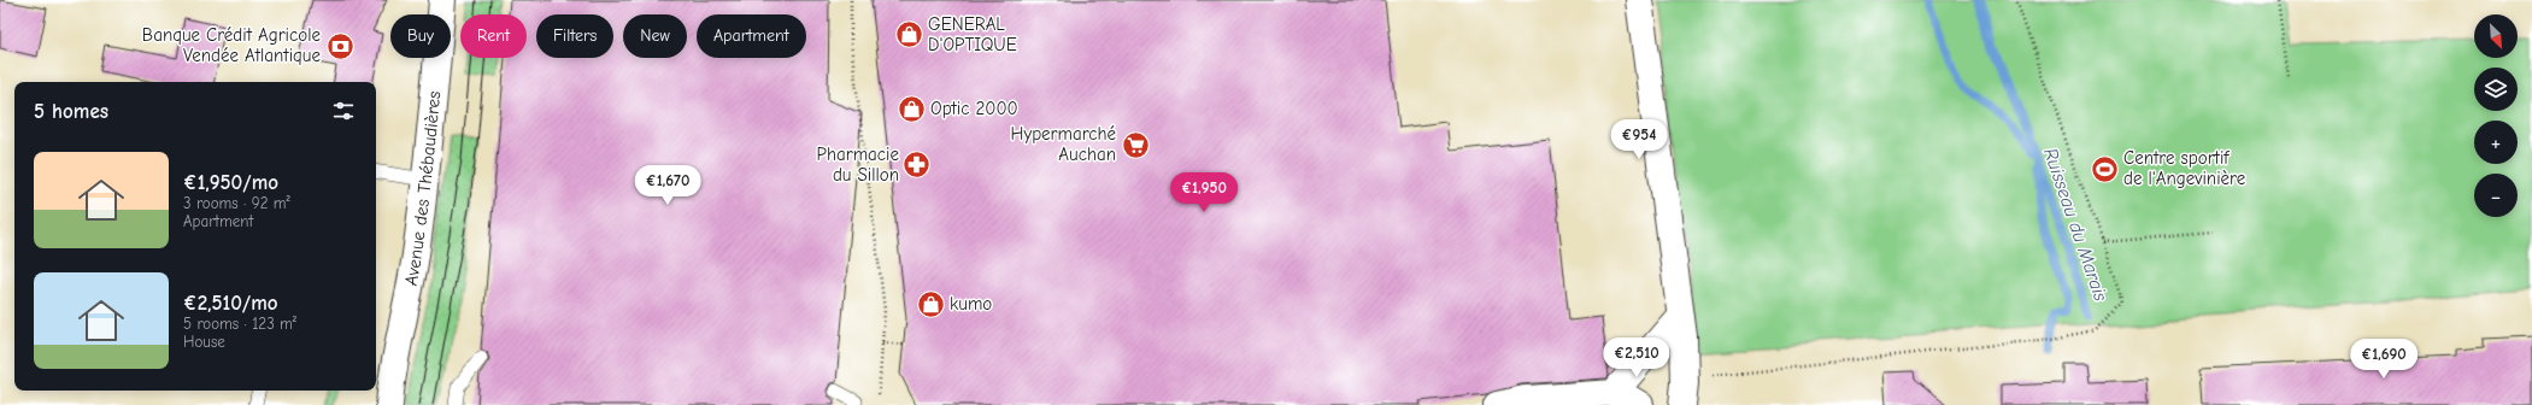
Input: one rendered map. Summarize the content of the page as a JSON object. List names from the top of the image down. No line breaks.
{"streets":{"street":["Avenue des Thébaudières"]},"water":["Ruisseau du Marais"],"places":{"shop":["GENERAL D'OPTIQUE","Optic 2000","kumo"],"bank":["Banque Crédit Agricole Vendée Atlantique"],"supermarket":["Hypermarché Auchan"],"pharmacy":["Pharmacie du Sillon"],"sports":["Centre sportif de l'Angevinière"]},"north":"bottom right","page":{"map_buttons":["+","−"],"chip":["Buy","Rent","Filters","New","Apartment"],"heading":"5 homes","price":["€954","€1,670","€1,950","€2,510","€1,690"],"list":[{"name":"€1,950/mo","note":"3 rooms · 92 m² · Apartment"},{"name":"€2,510/mo","note":"5 rooms · 123 m² · House"}]}}
